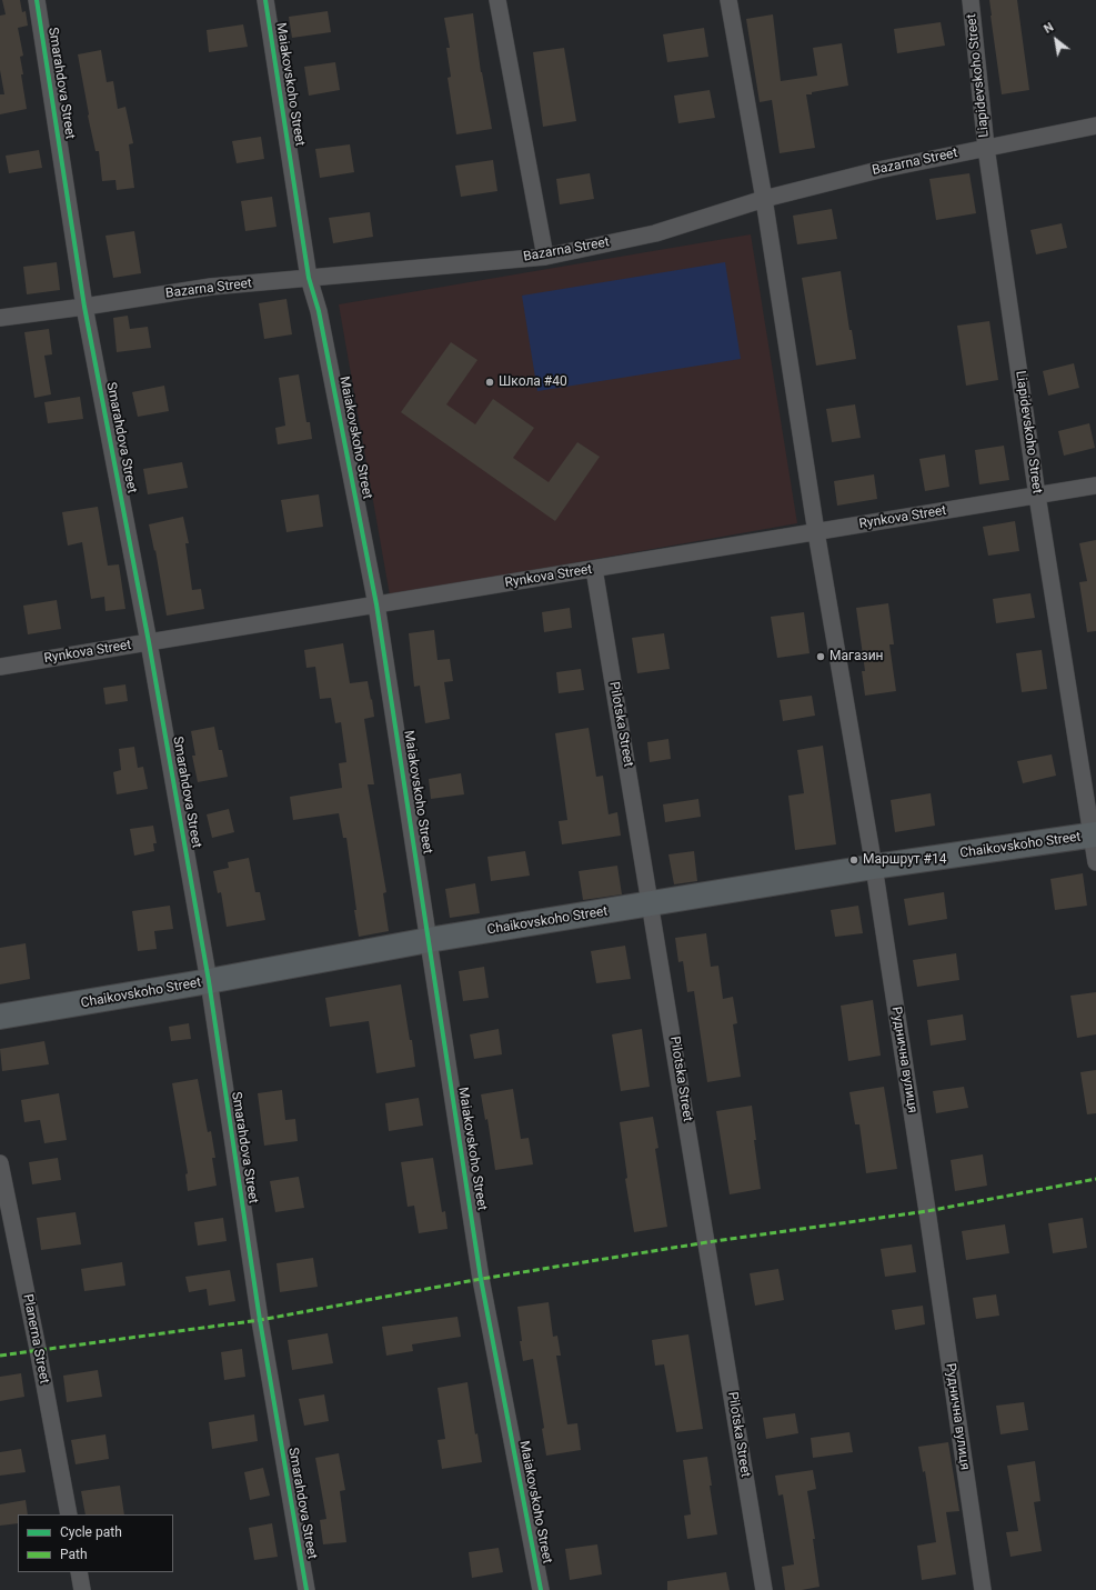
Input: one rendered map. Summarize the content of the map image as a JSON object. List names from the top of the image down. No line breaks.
{"streets":{"street":["Liapidevskoho Street","Smarahdova Street","Maiakovskoho Street","Bazarna Street","Rynkova Street","Pilotska Street","Chaikovskoho Street","Руднична вулиця","Planerna Street"]},"crossings":[["Liapidevskoho Street","Bazarna Street"],["Liapidevskoho Street","Rynkova Street"],["Liapidevskoho Street","Chaikovskoho Street"],["Smarahdova Street","Bazarna Street"],["Smarahdova Street","Rynkova Street"],["Smarahdova Street","Chaikovskoho Street"],["Maiakovskoho Street","Bazarna Street"],["Maiakovskoho Street","Rynkova Street"],["Maiakovskoho Street","Chaikovskoho Street"],["Bazarna Street","Руднична вулиця"],["Rynkova Street","Pilotska Street"],["Rynkova Street","Руднична вулиця"],["Pilotska Street","Chaikovskoho Street"],["Chaikovskoho Street","Руднична вулиця"]],"places":["Школа #40","Магазин","Маршрут #14"],"legend":["Cycle path","Path"],"north":"top left"}
